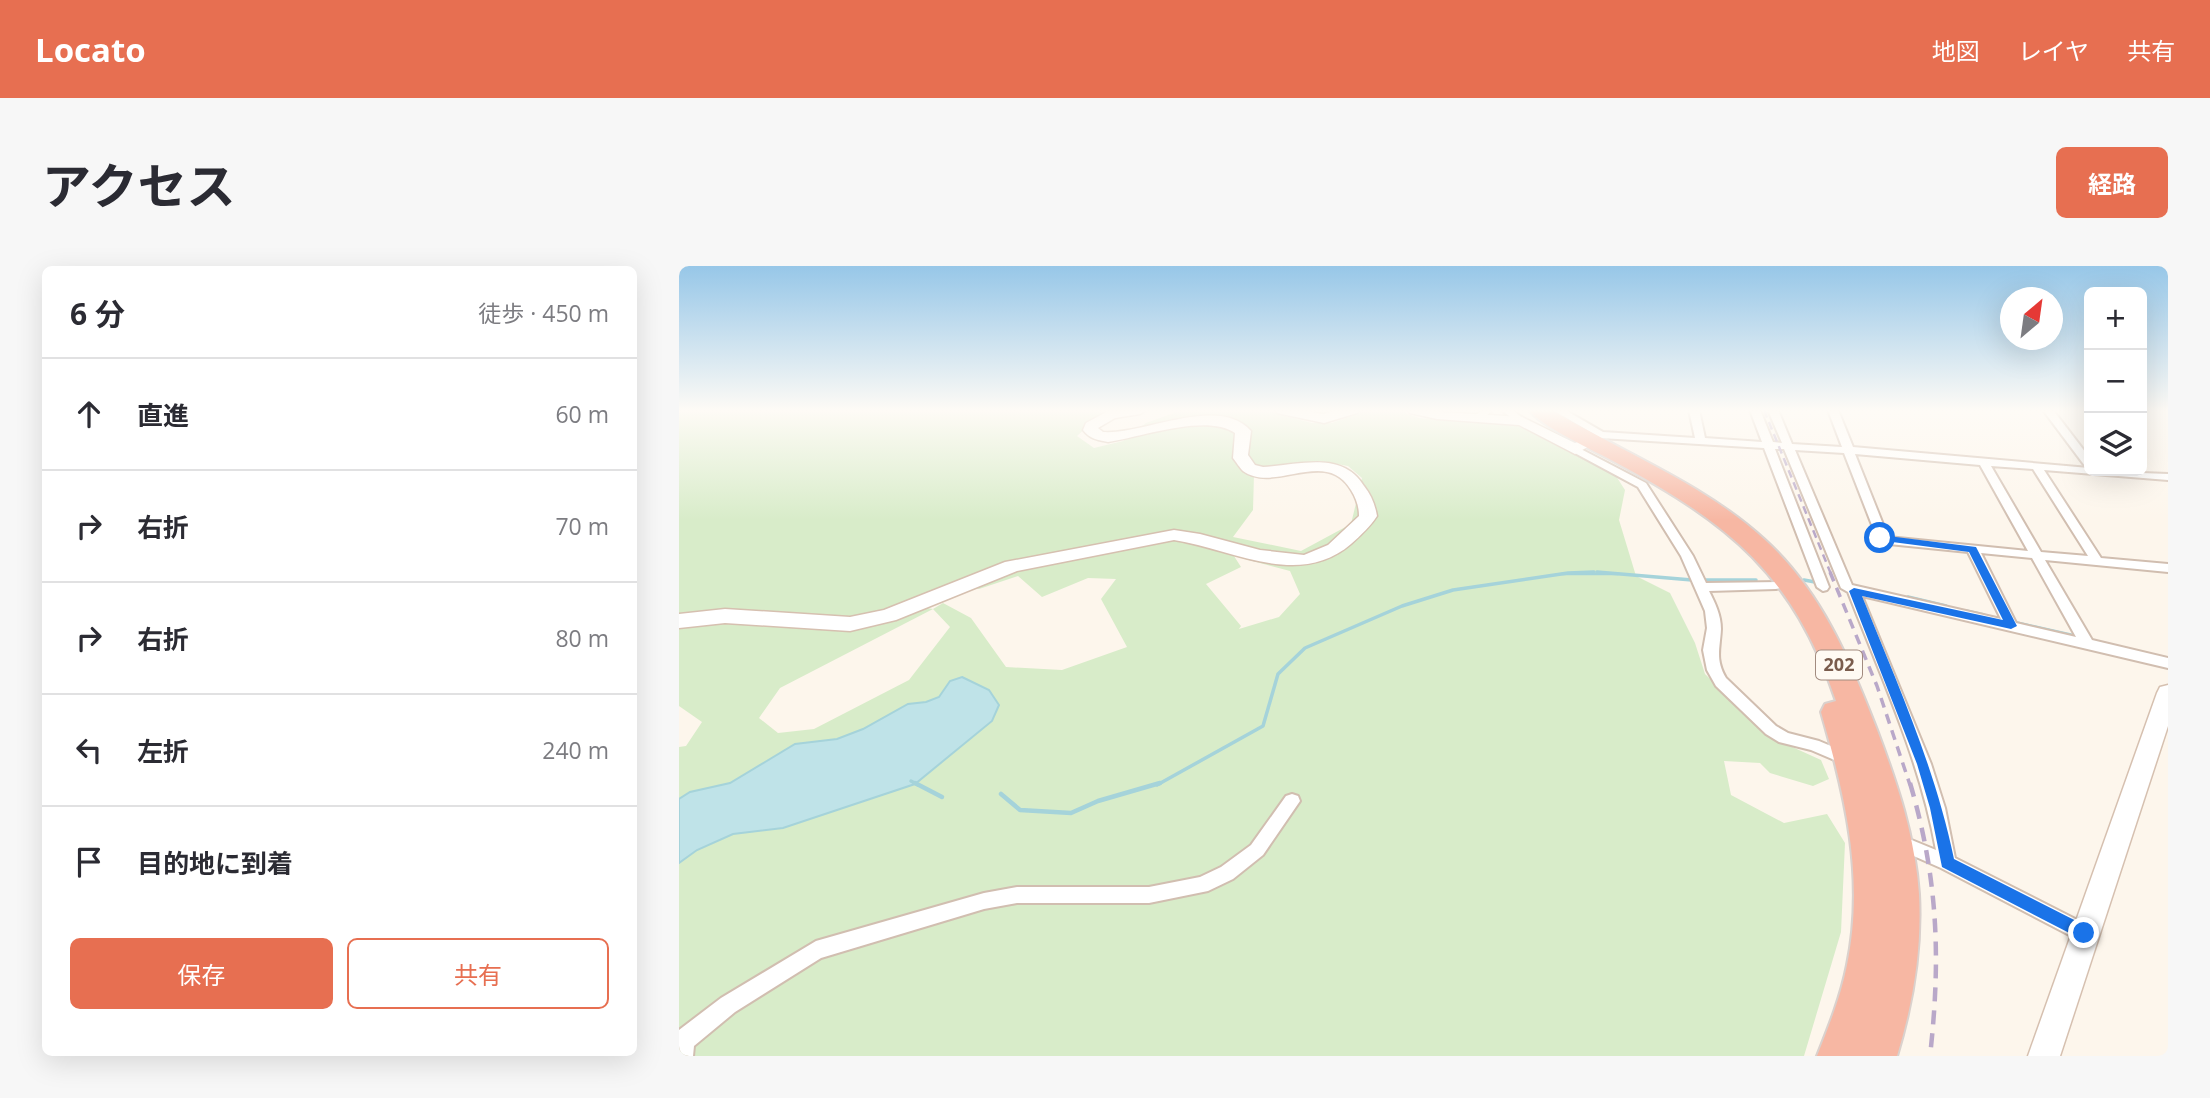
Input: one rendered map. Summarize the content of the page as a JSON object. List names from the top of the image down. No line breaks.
{"streets":{"highway":["202"]},"north":"top right","page":{"header":"Locato","nav":["地図","レイヤ","共有"],"title":"アクセス","buttons":["経路",["保存","共有"]],"heading":["6 分","徒歩 · 450 m"],"map_buttons":["+","−"],"list":[["直進","60 m"],["右折","70 m"],["右折","80 m"],["左折","240 m"],"目的地に到着"]}}
